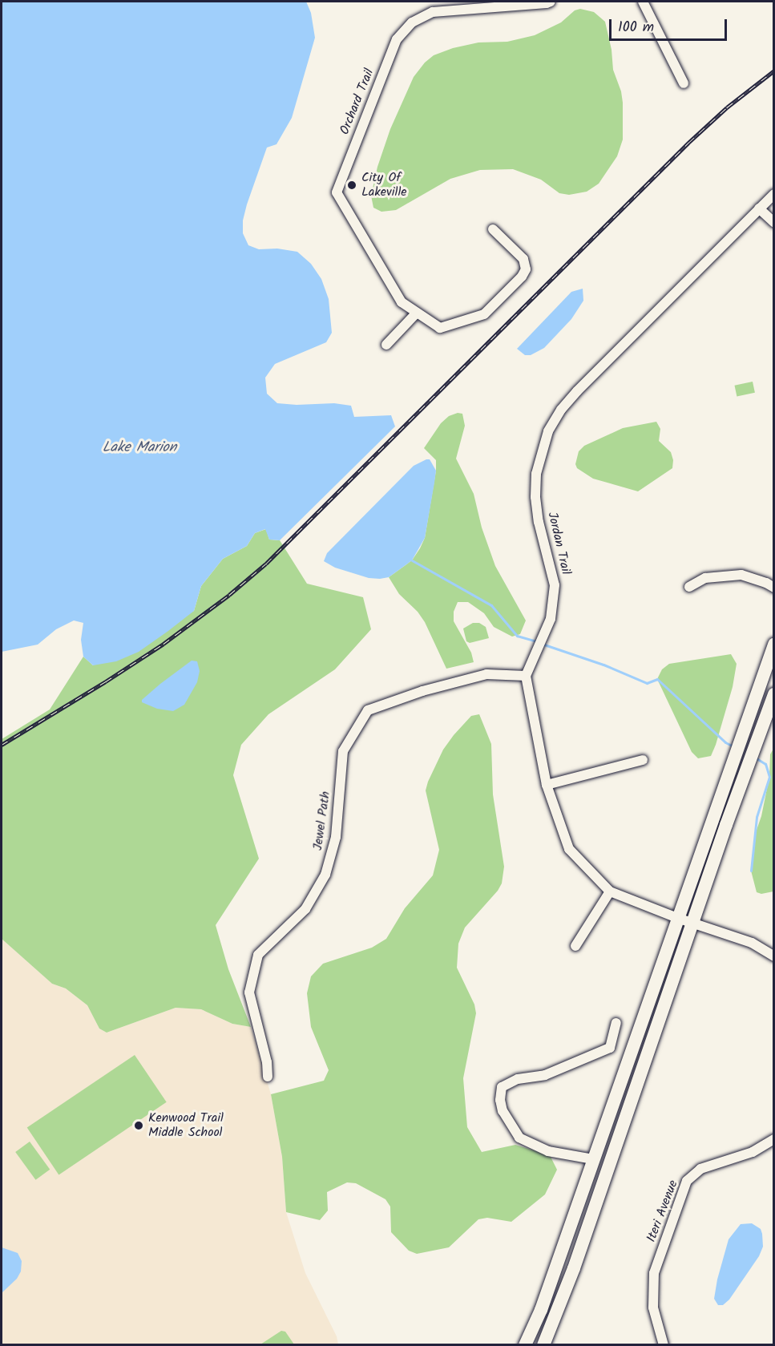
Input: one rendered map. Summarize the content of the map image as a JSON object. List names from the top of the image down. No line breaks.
{"streets":{"street":["Orchard Trail","Jordan Trail","Jewel Path","Iteri Avenue"]},"crossings":[["Jordan Trail","Jewel Path"]],"water":["Lake Marion"],"places":["City Of Lakeville","Kenwood Trail Middle School"],"scale_bar":"100 m"}
